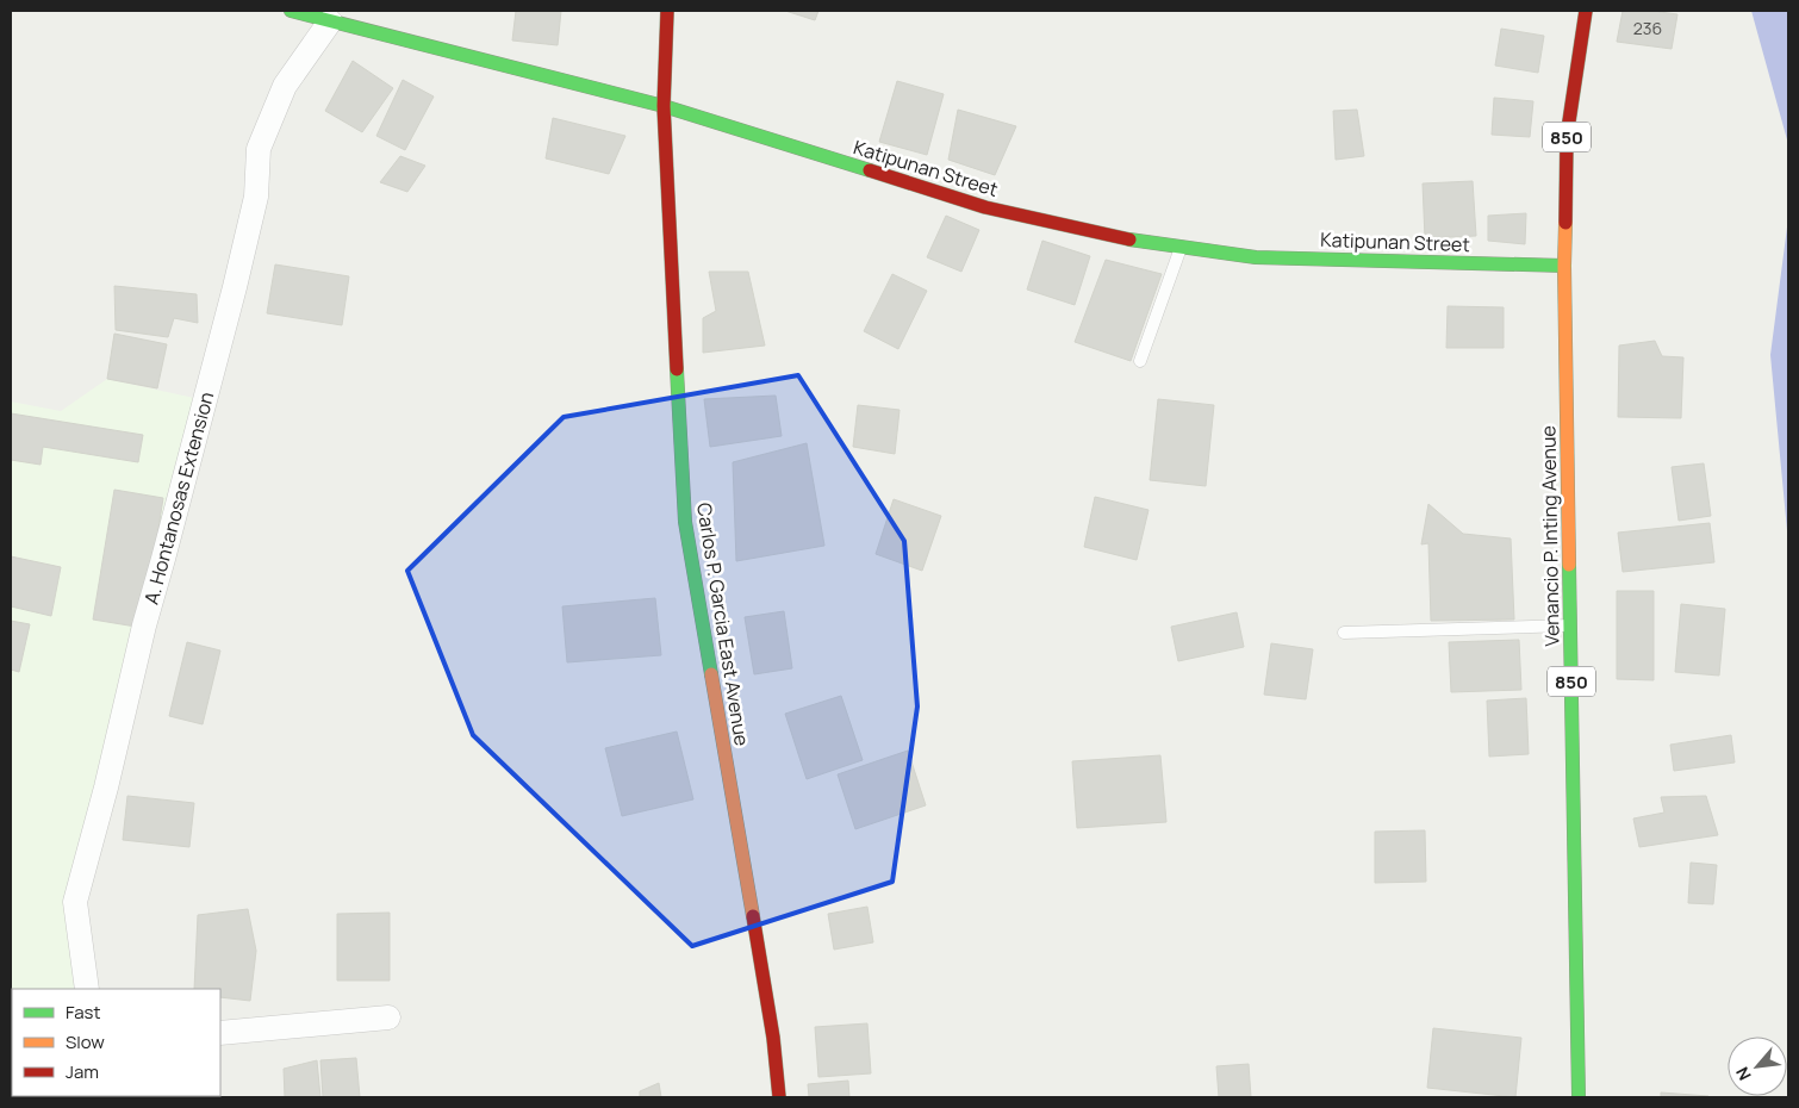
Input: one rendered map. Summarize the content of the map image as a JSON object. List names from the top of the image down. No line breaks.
{"streets":{"main road":["850","Katipunan Street","Venancio P. Inting Avenue","Carlos P. Garcia East Avenue"],"street":["A. Hontanosas Extension"]},"crossings":[["Katipunan Street","A. Hontanosas Extension"],["Katipunan Street","Venancio P. Inting Avenue"],["Katipunan Street","Carlos P. Garcia East Avenue"]],"house_numbers":["236"],"legend":["Fast","Slow","Jam"],"north":"bottom left"}
